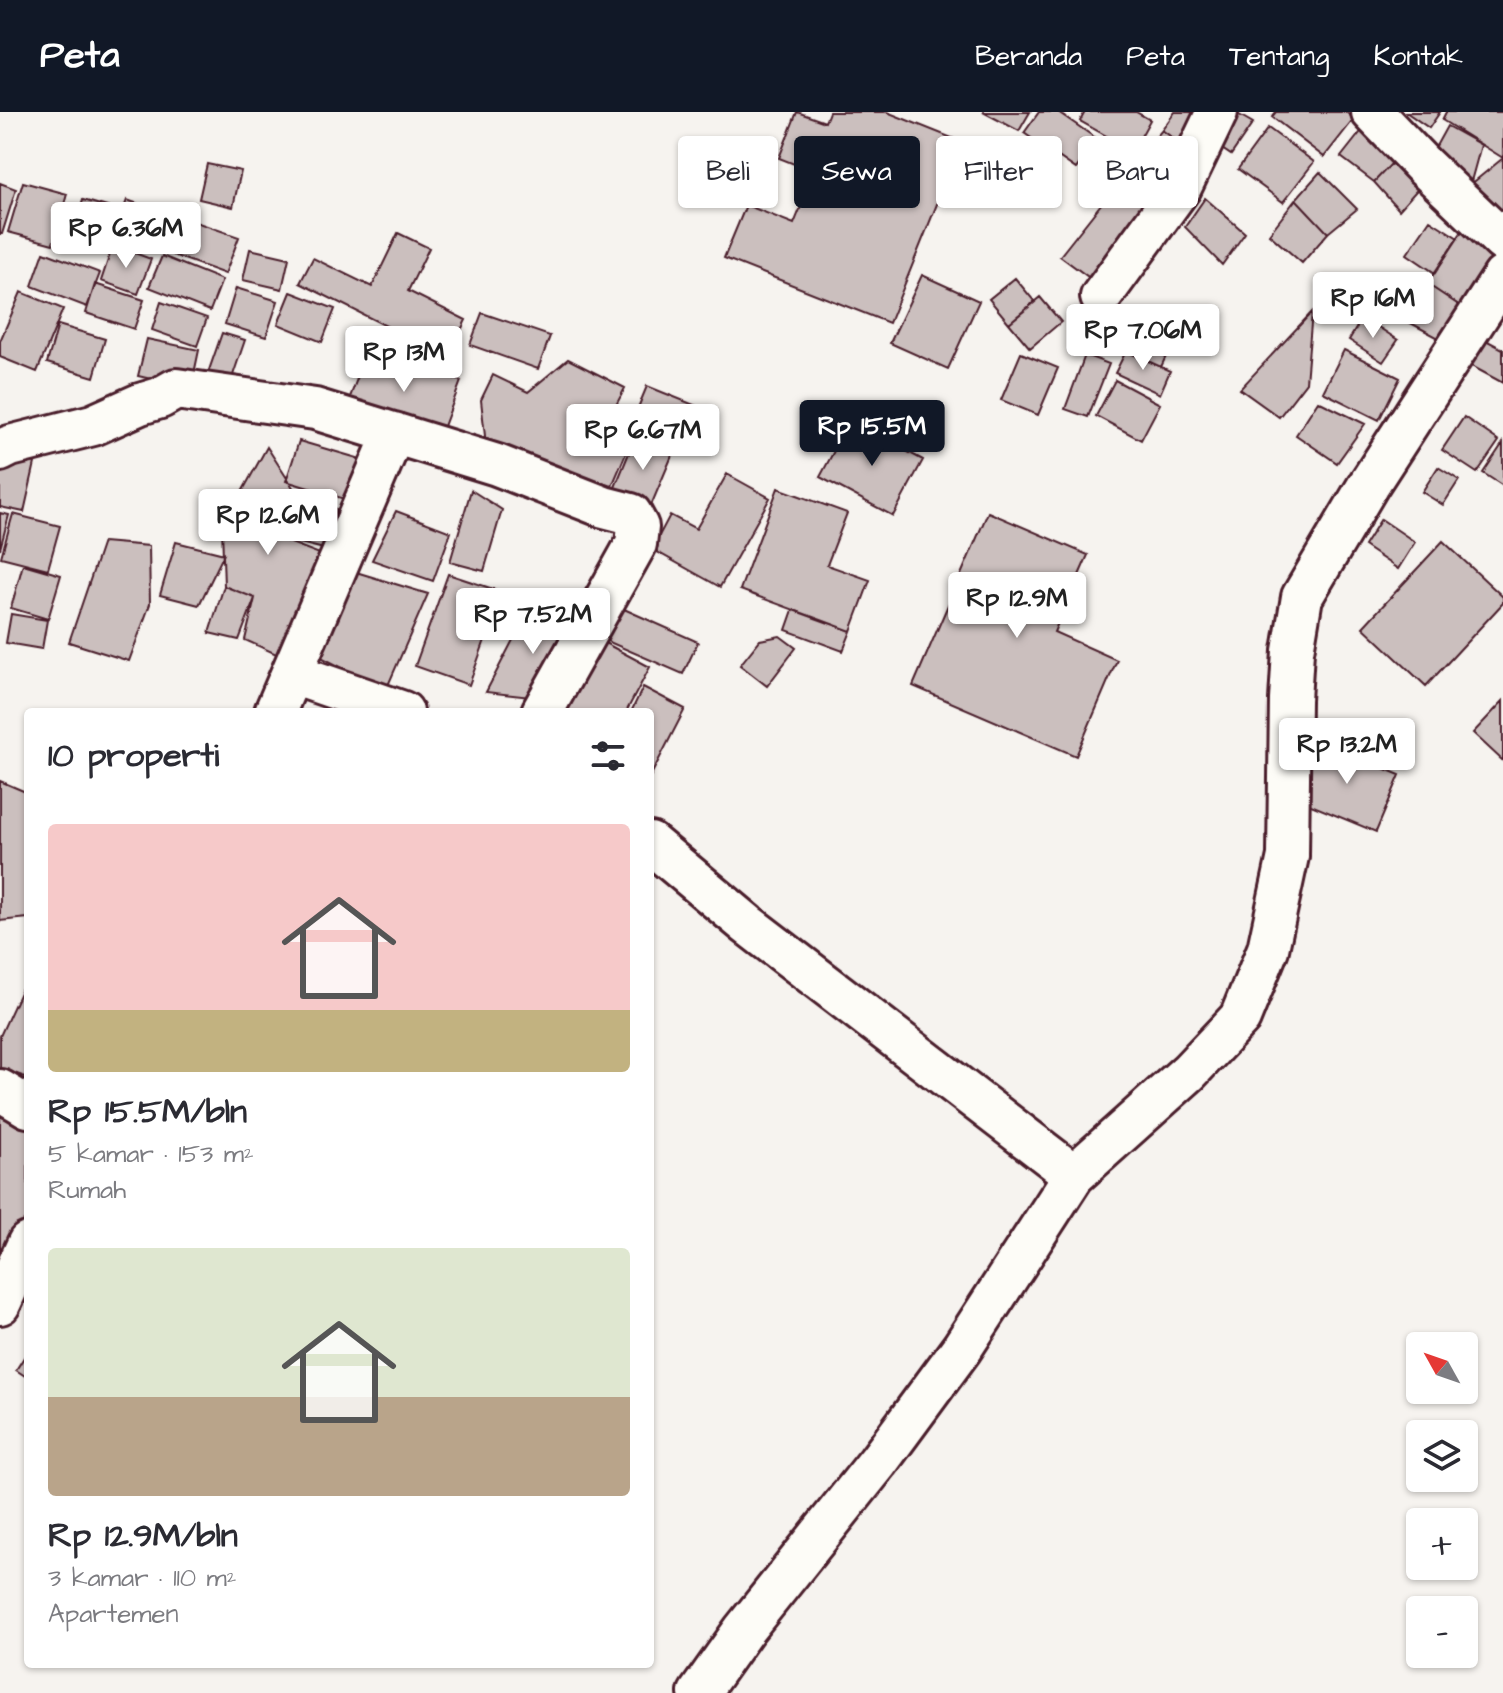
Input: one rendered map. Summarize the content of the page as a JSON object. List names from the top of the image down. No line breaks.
{"north":"top left","page":{"header":"Peta","nav":["Beranda","Peta","Tentang","Kontak"],"chip":["Beli","Sewa","Filter","Baru"],"price":["Rp 6.36M","Rp 16M","Rp 7.06M","Rp 13M","Rp 15.5M","Rp 6.67M","Rp 12.6M","Rp 12.9M","Rp 7.52M","Rp 13.2M"],"heading":"10 properti","list":[{"name":"Rp 15.5M/bln","note":"5 kamar · 153 m² · Rumah"},{"name":"Rp 12.9M/bln","note":"3 kamar · 110 m² · Apartemen"}],"map_buttons":["+","−"]}}
